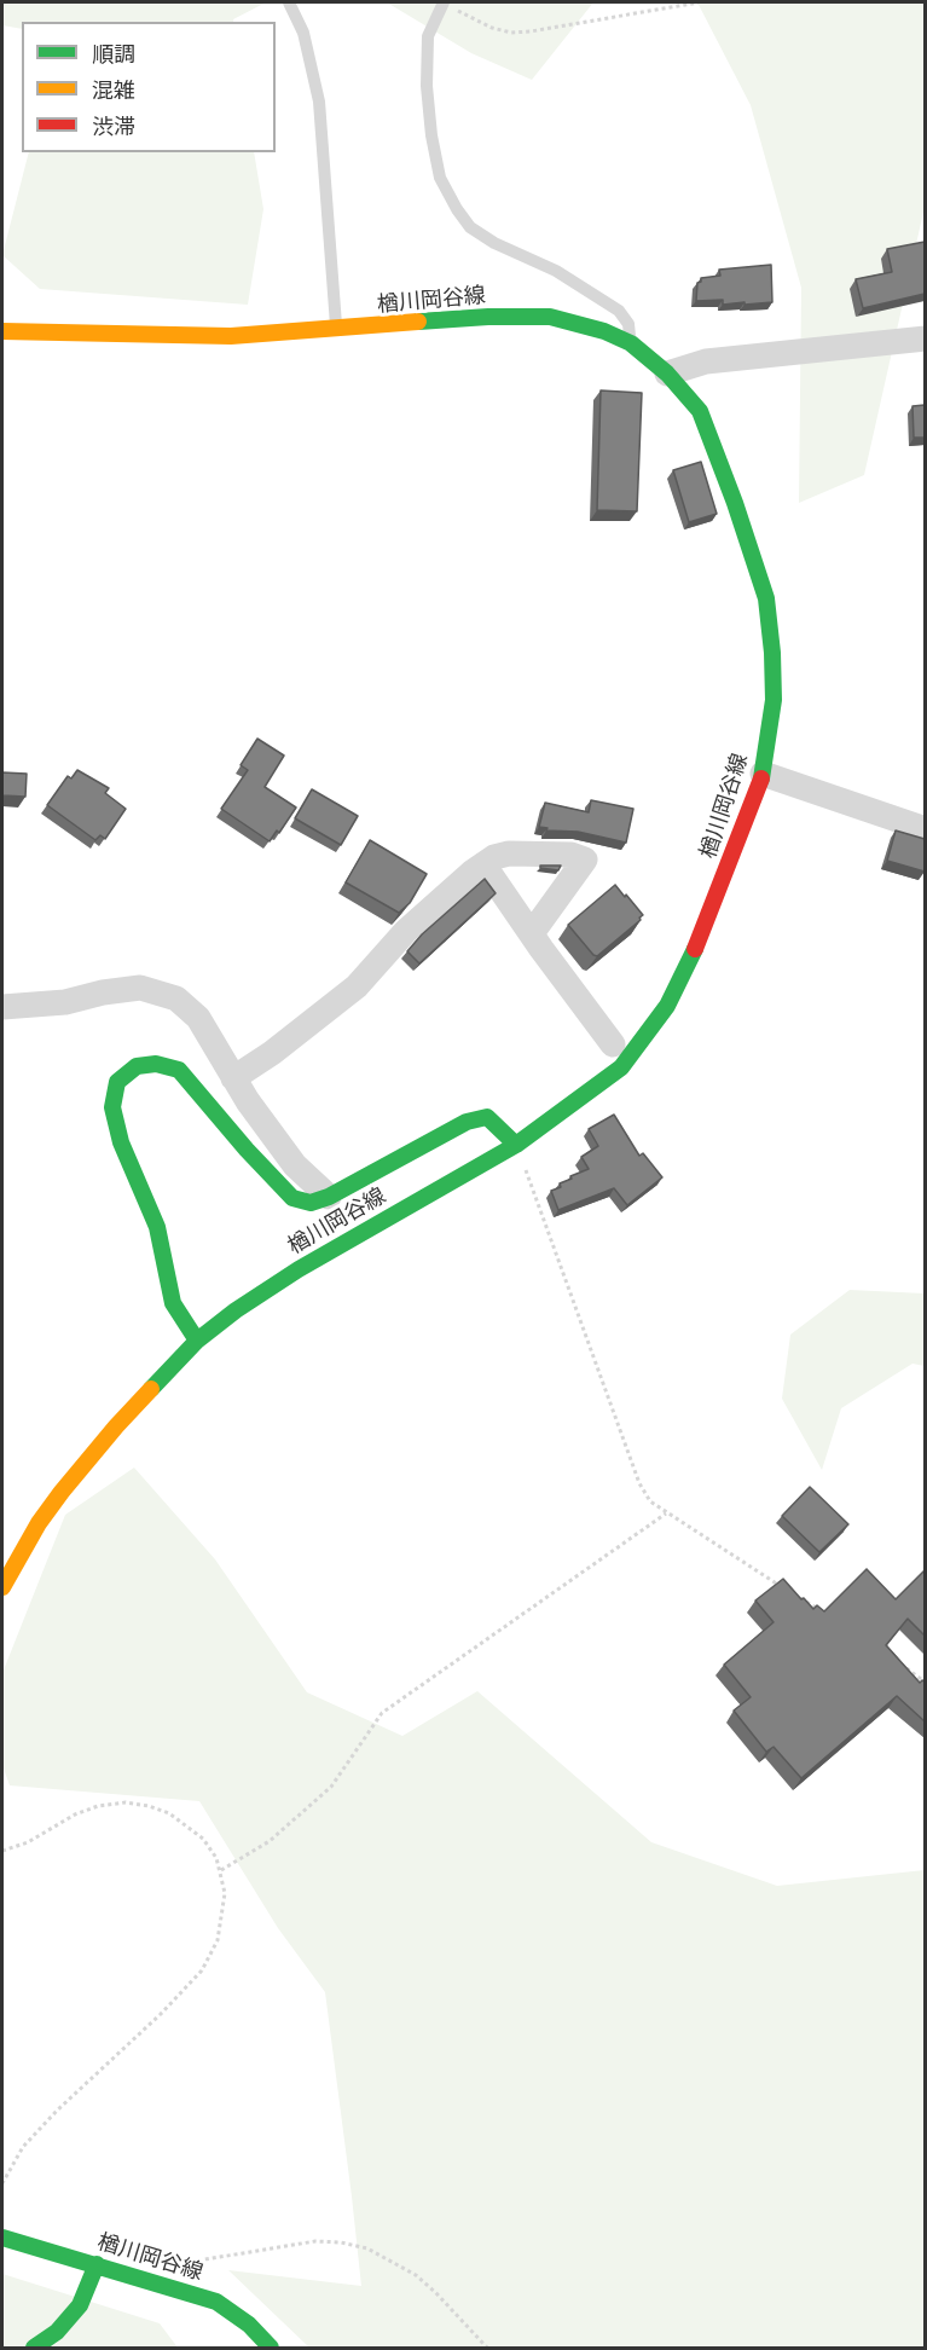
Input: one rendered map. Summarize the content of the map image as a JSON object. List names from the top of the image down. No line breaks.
{"streets":{"main road":["楢川岡谷線"]},"legend":["順調","混雑","渋滞"]}
